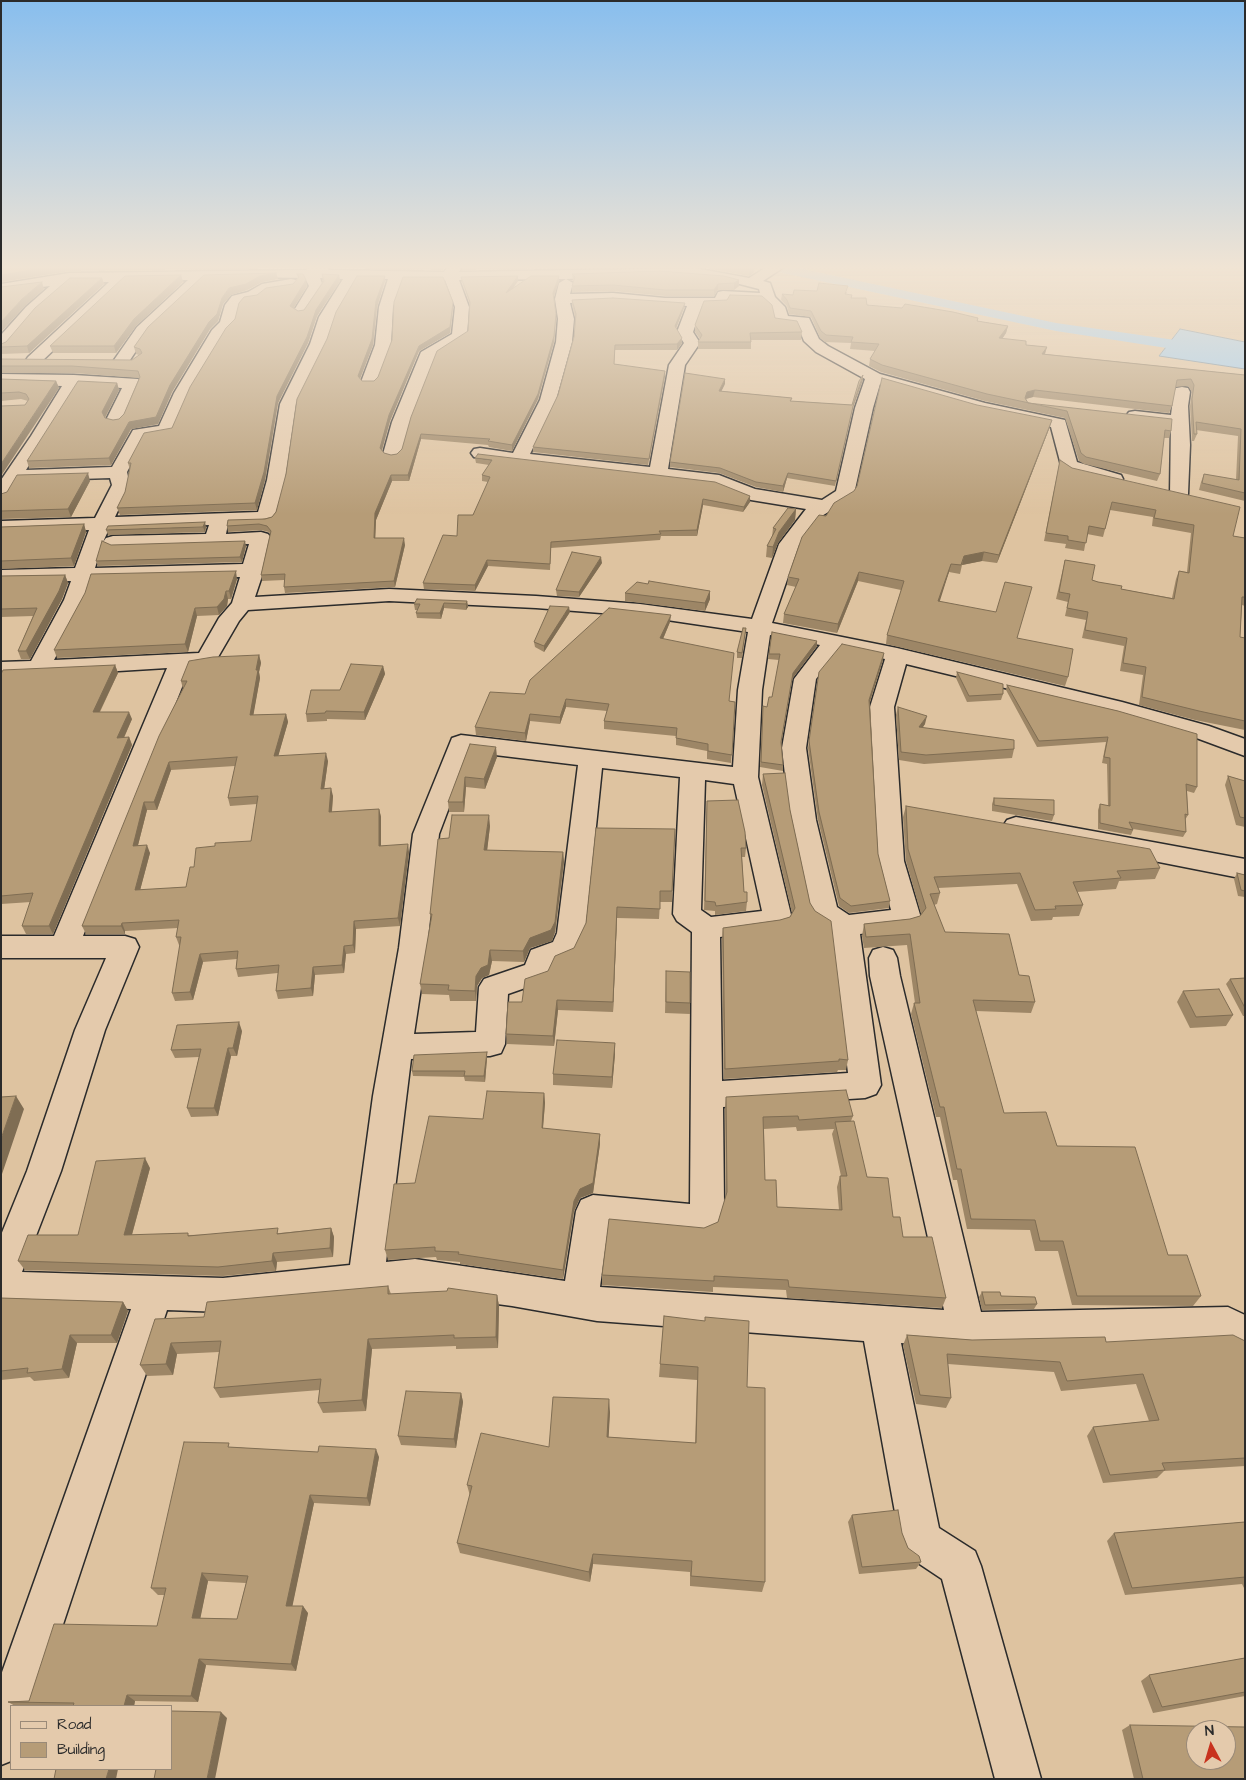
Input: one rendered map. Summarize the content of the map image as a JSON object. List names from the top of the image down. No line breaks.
{"legend":["Road","Building"],"north":"top"}
